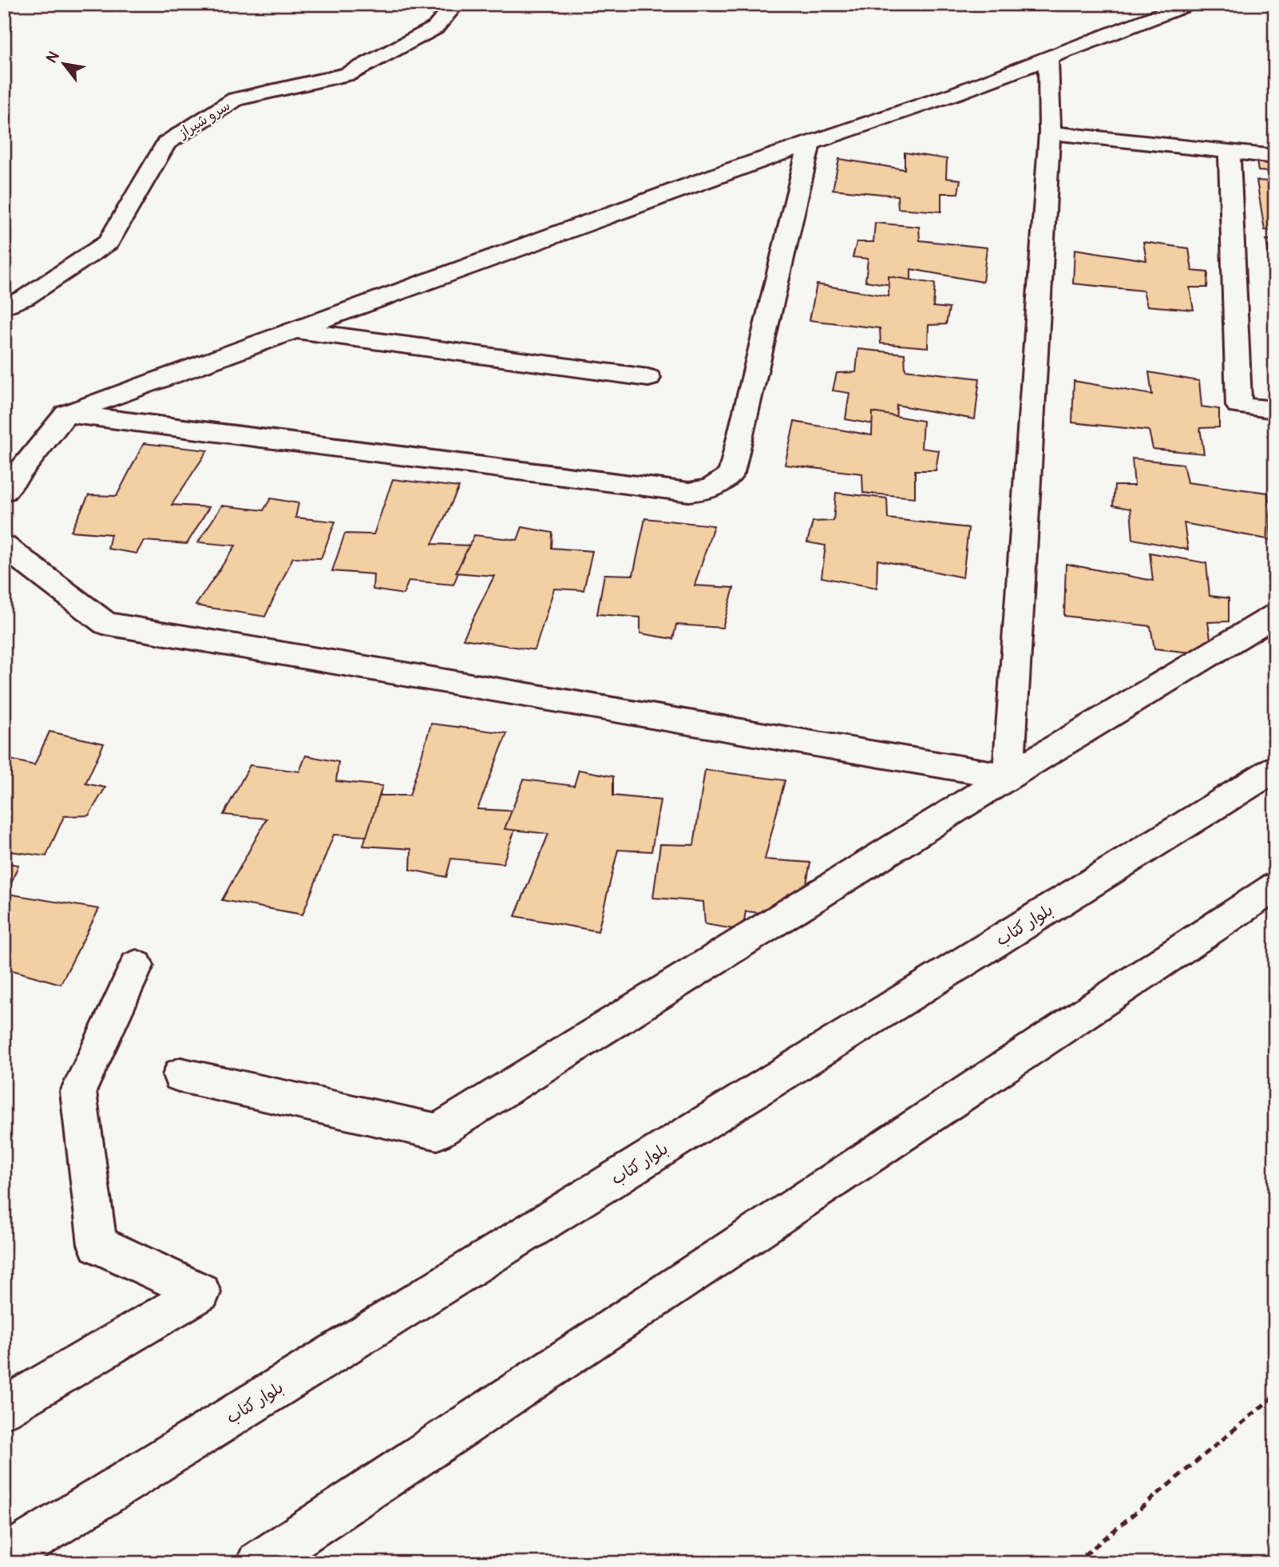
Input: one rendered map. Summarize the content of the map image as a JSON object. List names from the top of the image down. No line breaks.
{"streets":{"street":["سرو شیراز","بلوار کتاب"]},"north":"top left"}
